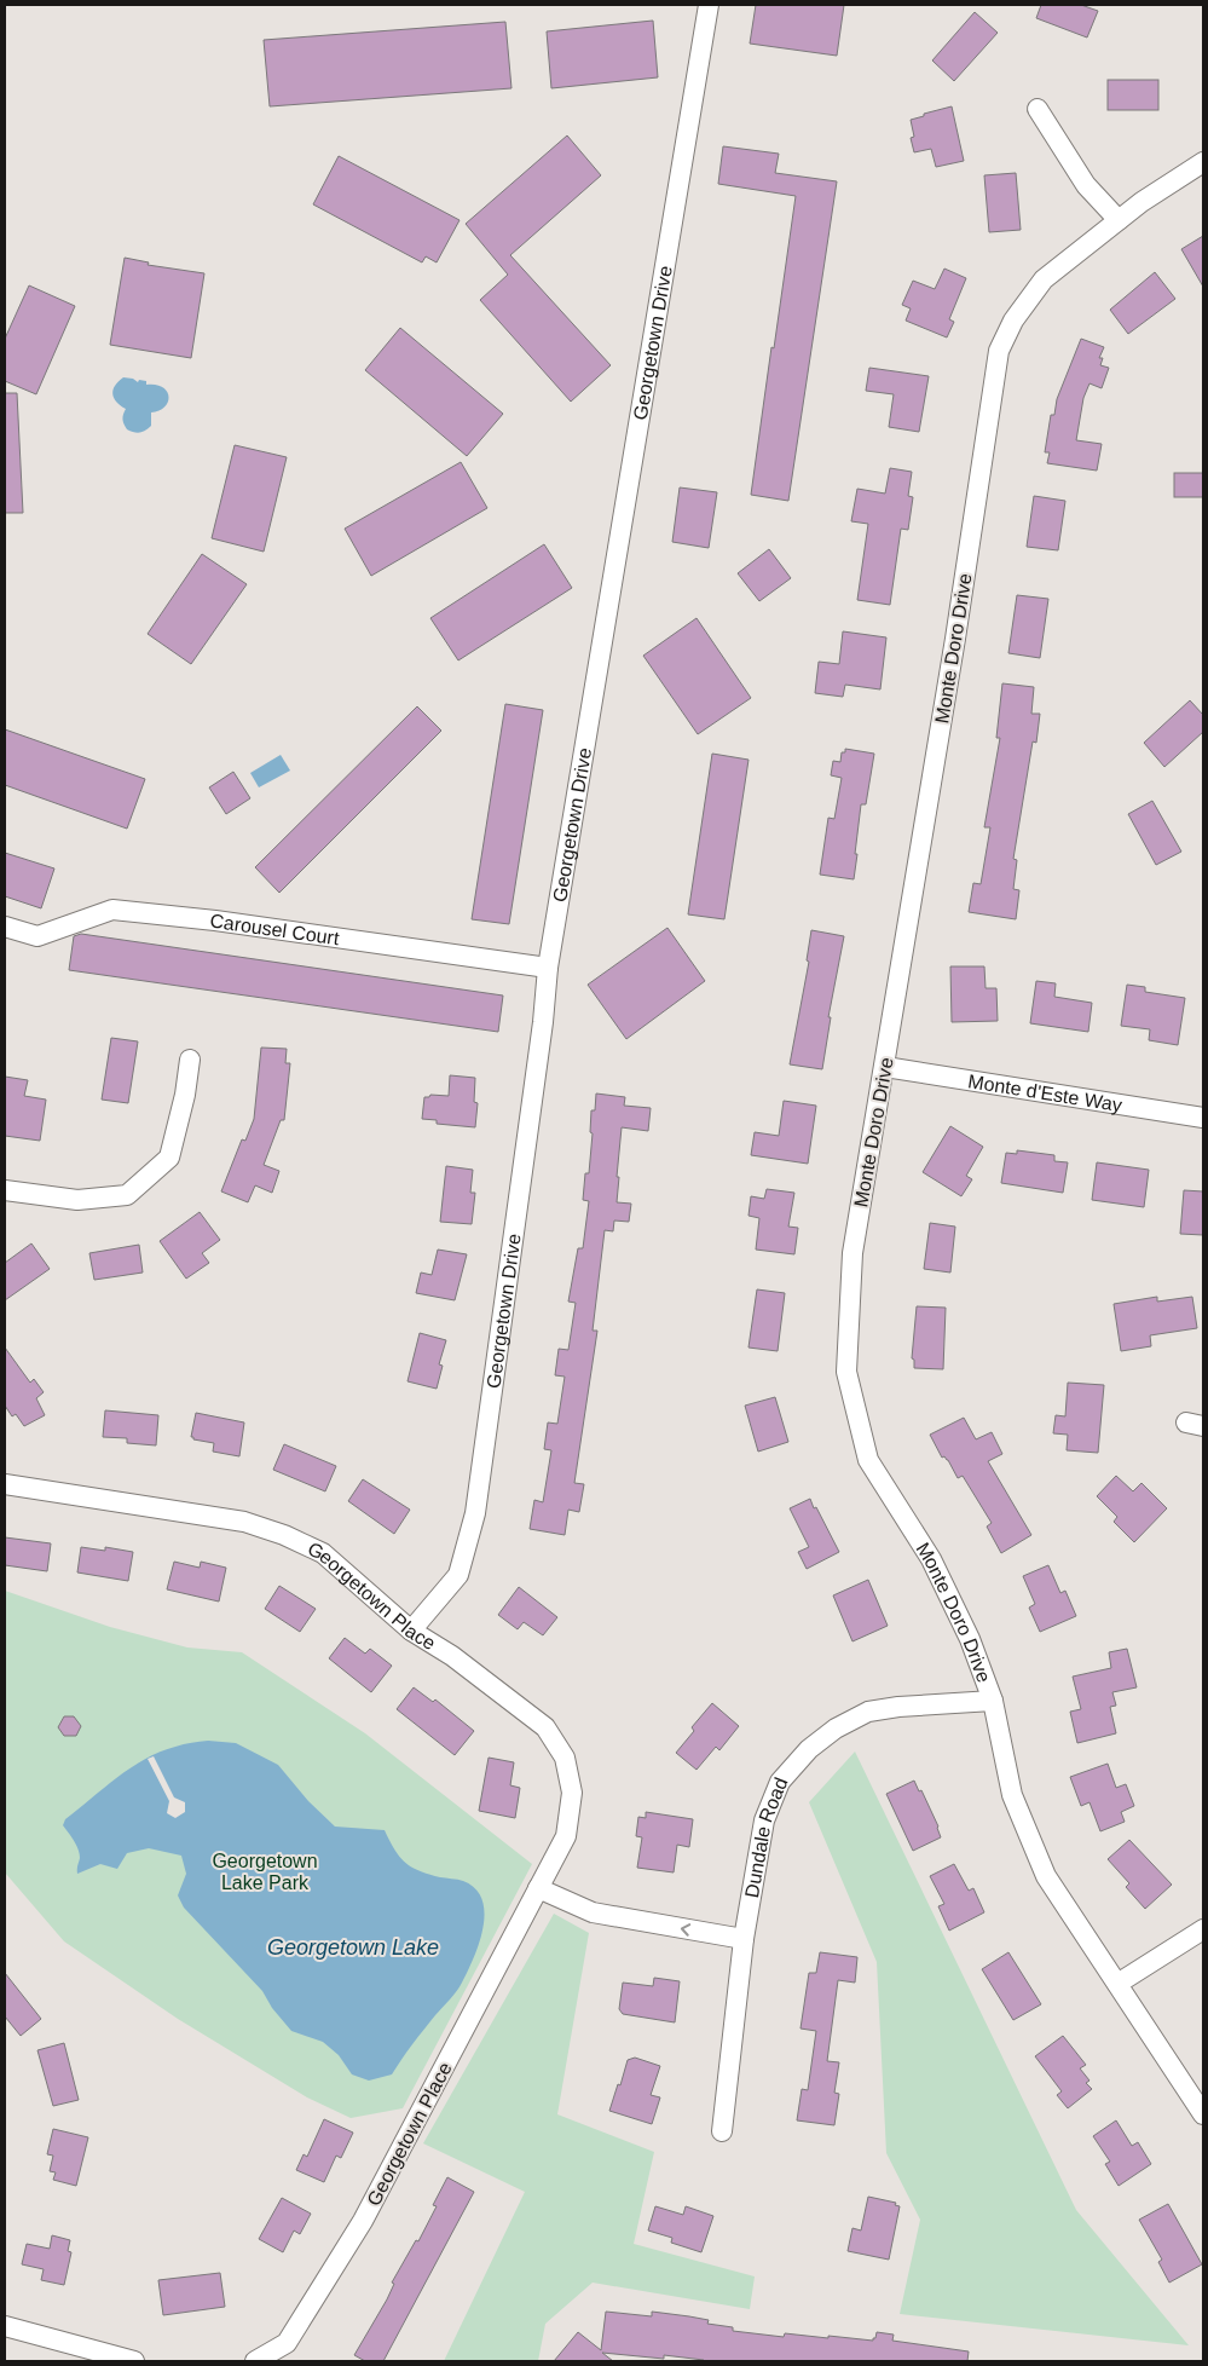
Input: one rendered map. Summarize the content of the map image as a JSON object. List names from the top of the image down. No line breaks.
{"streets":{"street":["Georgetown Drive","Monte Doro Drive","Carousel Court","Monte d'Este Way","Georgetown Place","Dundale Road"]},"crossings":[["Georgetown Drive","Carousel Court"],["Georgetown Drive","Georgetown Place"],["Monte Doro Drive","Monte d'Este Way"],["Monte Doro Drive","Dundale Road"]],"water":["Georgetown Lake"],"parks":["Georgetown Lake Park"]}
